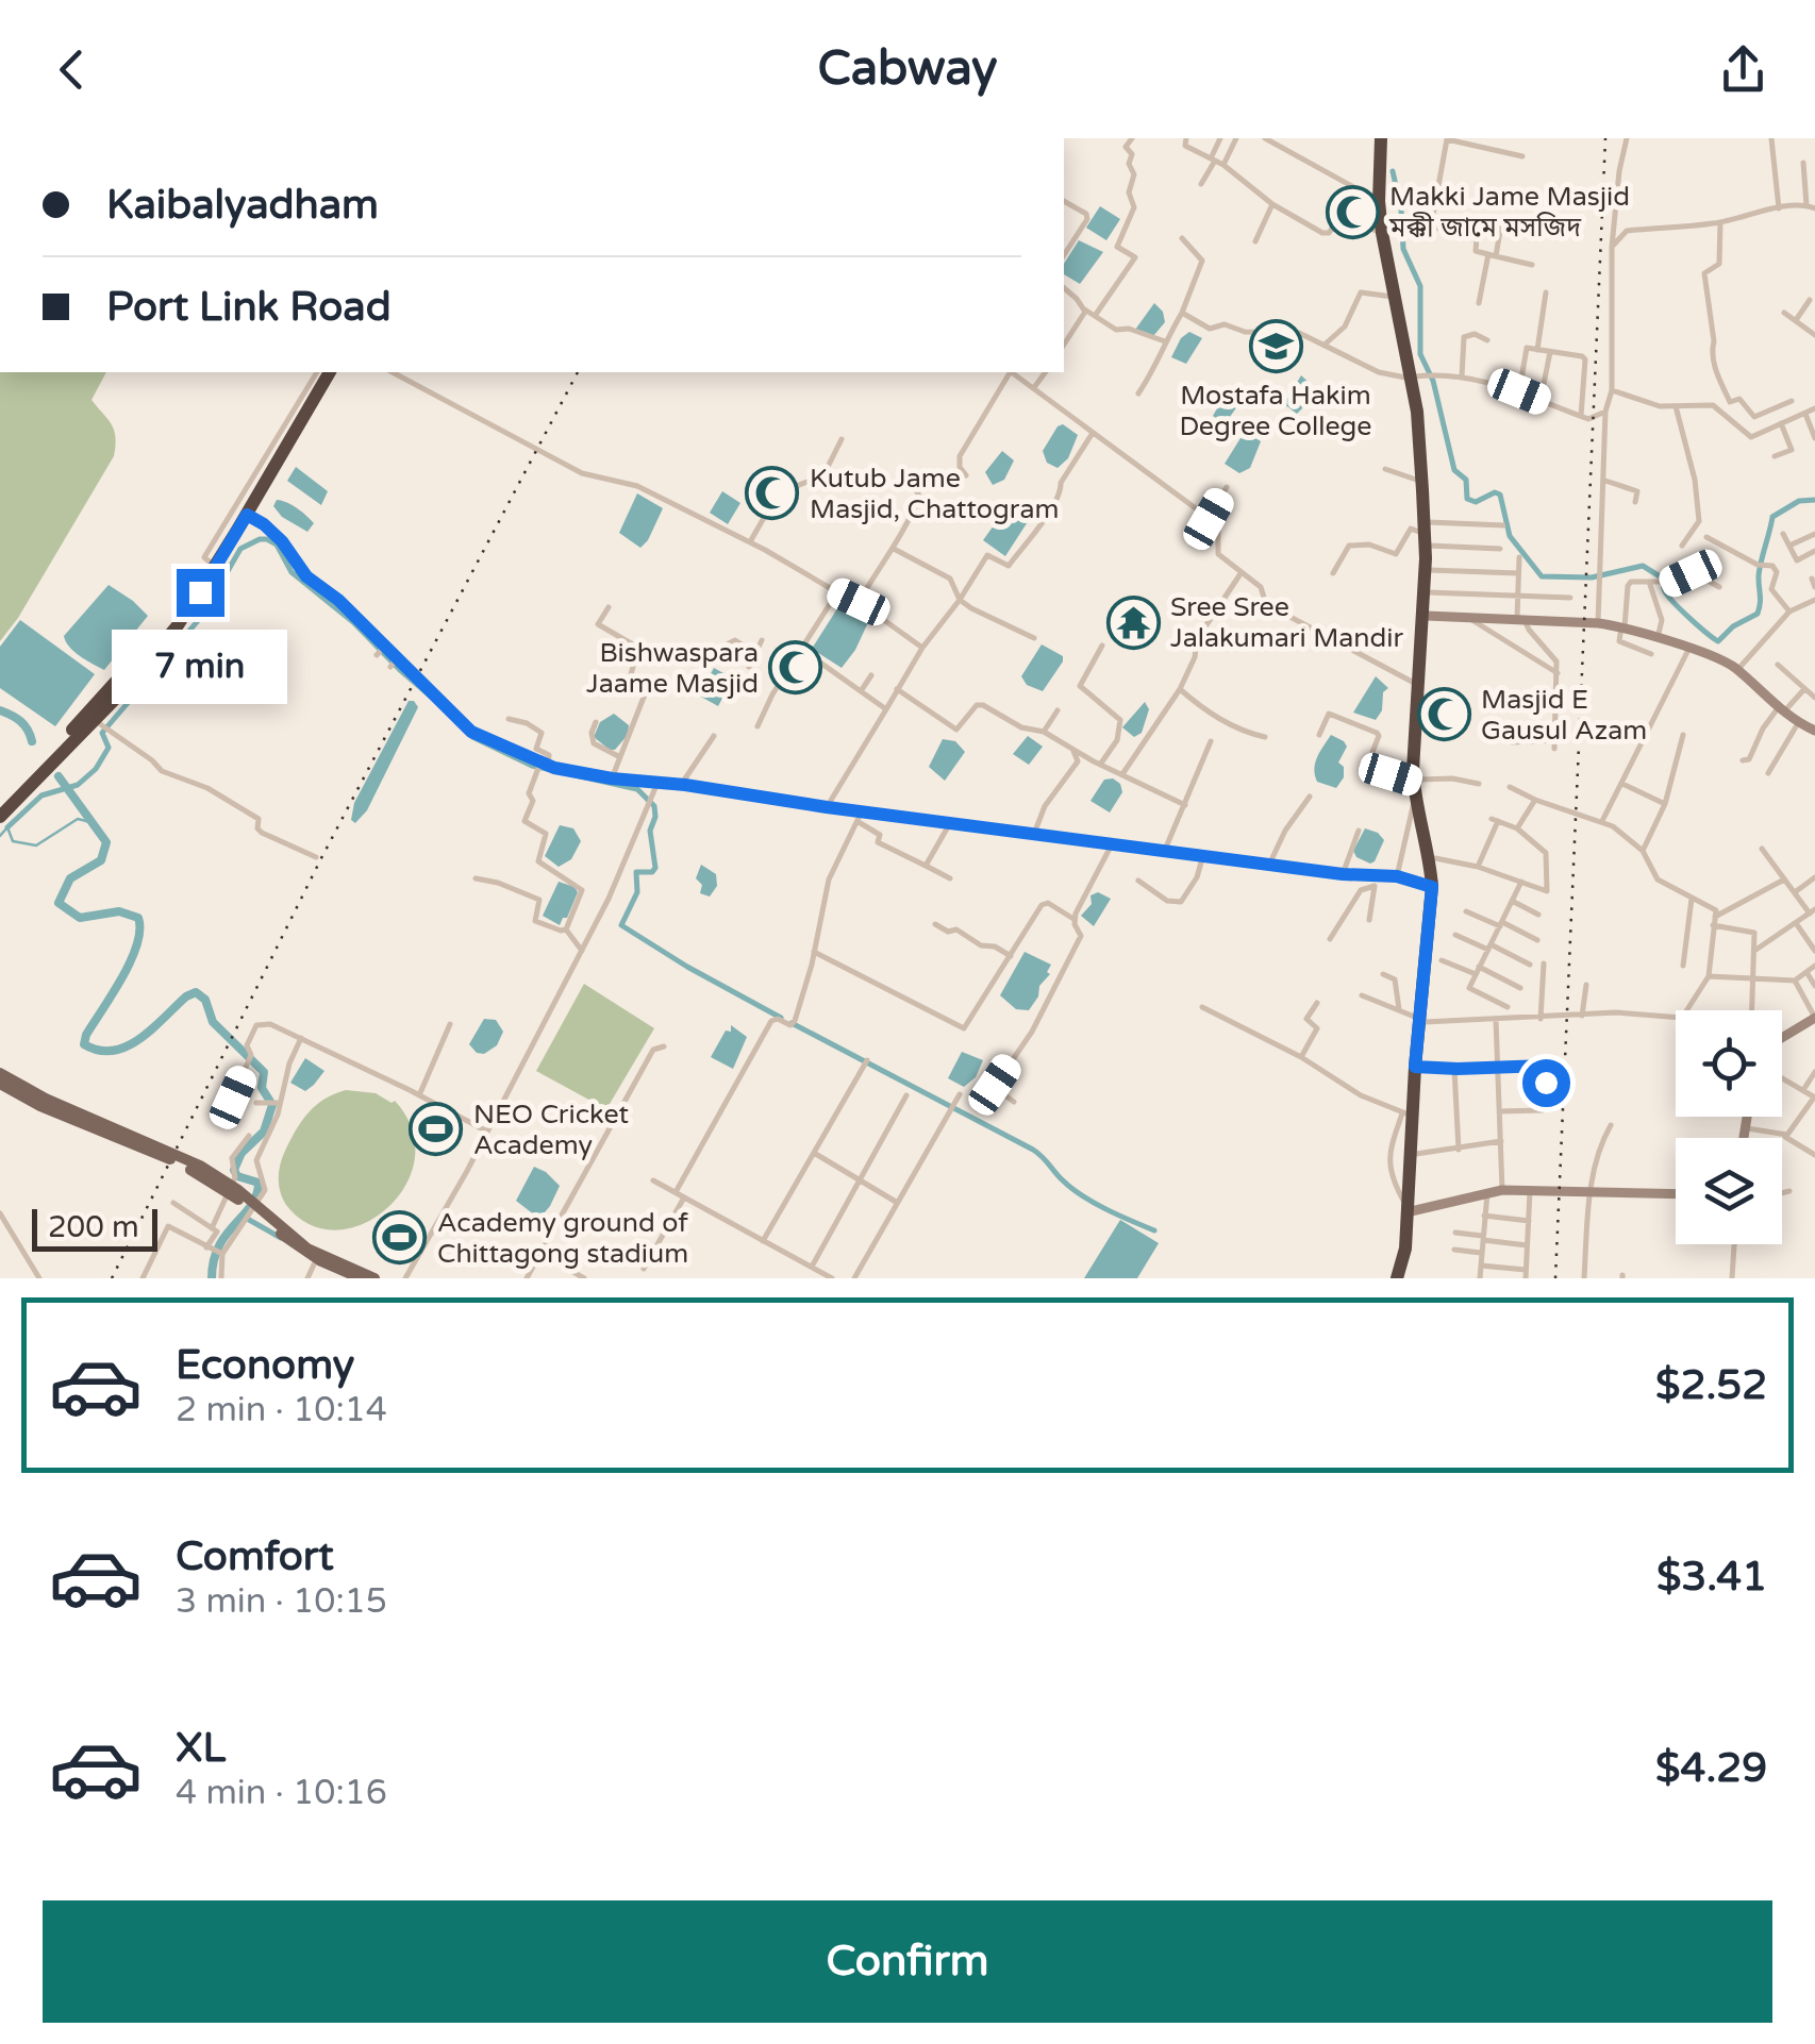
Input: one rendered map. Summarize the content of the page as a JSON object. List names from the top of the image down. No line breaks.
{"places":{"mosque":["Makki Jame Masjid মক্কী জামে মসজিদ","Kutub Jame Masjid, Chattogram","Bishwaspara Jaame Masjid","Masjid E Gausul Azam"],"school or university":["Mostafa Hakim Degree College"],"temple":["Sree Sree Jalakumari Mandir"],"sports":["NEO Cricket Academy","Academy ground of Chittagong stadium"]},"scale_bar":"200 m","page":{"header":"Cabway","banner":["Kaibalyadham","Port Link Road"],"bubble":"7 min","scale":"200 m","list":[{"name":"Economy","note":"2 min · 10:14","value":"$2.52"},{"name":"Comfort","note":"3 min · 10:15","value":"$3.41"},{"name":"XL","note":"4 min · 10:16","value":"$4.29"}],"buttons":"Confirm"}}
